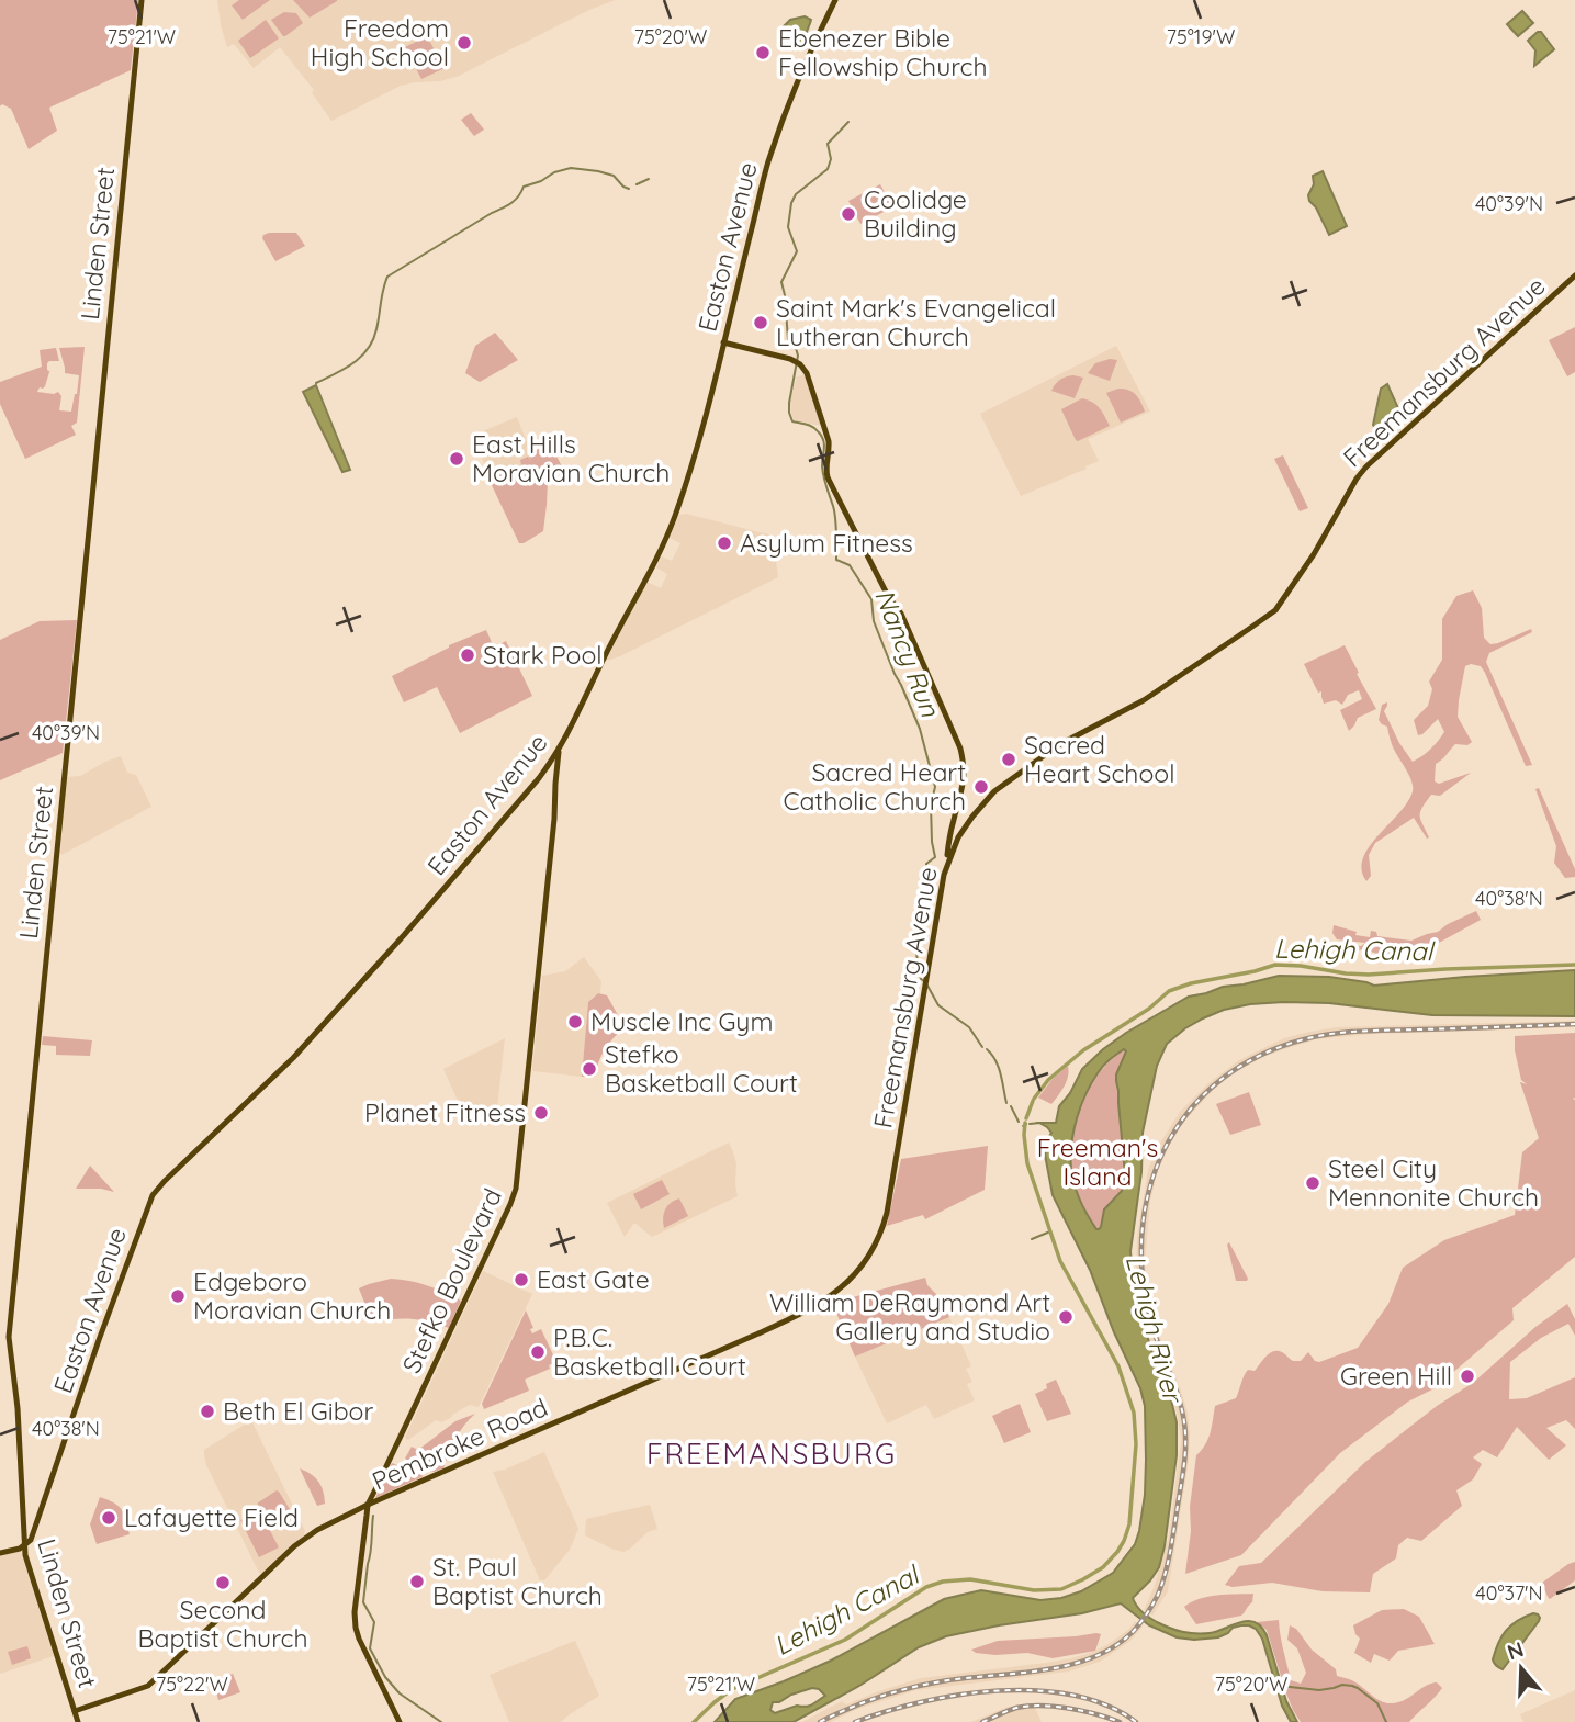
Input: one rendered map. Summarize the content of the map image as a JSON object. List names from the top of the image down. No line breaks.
{"streets":{"main road":["Linden Street","Easton Avenue","Freemansburg Avenue","Stefko Boulevard","Pembroke Road"]},"crossings":[["Linden Street","Easton Avenue"],["Linden Street","Pembroke Road"],["Easton Avenue","Stefko Boulevard"],["Freemansburg Avenue","Pembroke Road"],["Stefko Boulevard","Pembroke Road"]],"districts":["FREEMANSBURG"],"water":["Nancy Run","Lehigh Canal","Lehigh River"],"parks":["Freeman's Island"],"places":["Freedom High School","Ebenezer Bible Fellowship Church","Coolidge Building","Saint Mark's Evangelical Lutheran Church","East Hills Moravian Church","Asylum Fitness","Stark Pool","Sacred Heart School","Sacred Heart Catholic Church","Muscle Inc Gym","Stefko Basketball Court","Planet Fitness","Steel City Mennonite Church","East Gate","Edgeboro Moravian Church","William DeRaymond Art Gallery and Studio","P.B.C. Basketball Court","Green Hill","Beth El Gibor","Lafayette Field","St. Paul Baptist Church","Second Baptist Church"],"north":"top","coordinates":["75°21'W","75°20'W","75°19'W","40°39'N","40°38'N","40°37'N","75°22'W"]}
